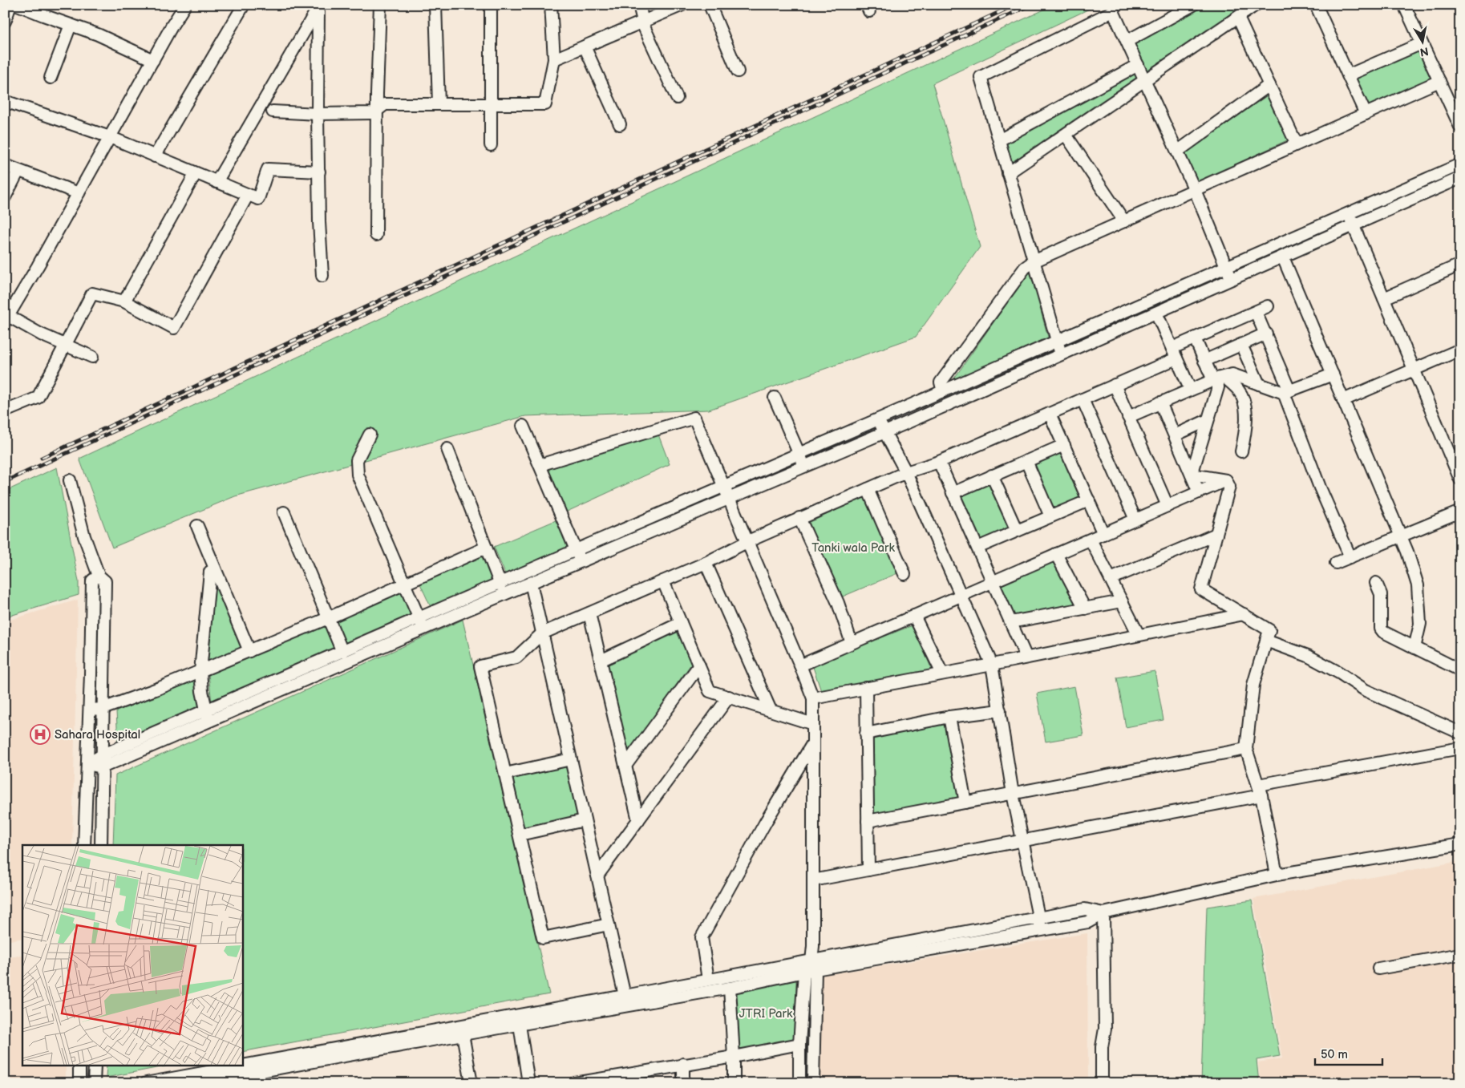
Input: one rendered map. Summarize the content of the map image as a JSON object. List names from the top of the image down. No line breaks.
{"parks":["Tanki wala Park","JTRI Park"],"places":{"hospital":["Sahara Hospital"]},"scale_bar":"50 m","north":"bottom"}
